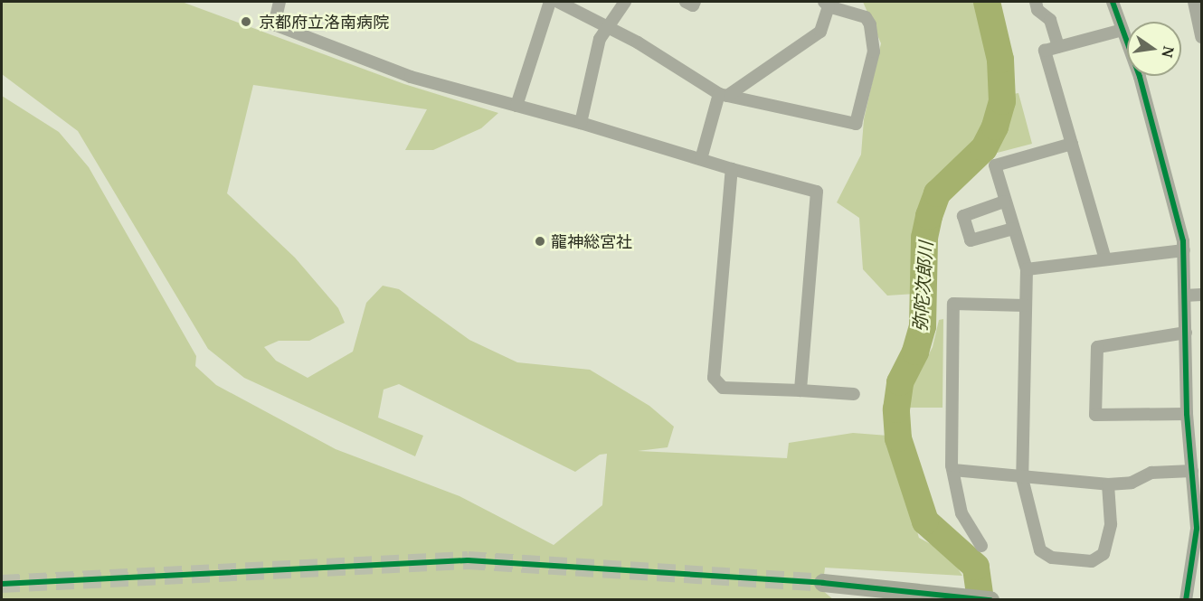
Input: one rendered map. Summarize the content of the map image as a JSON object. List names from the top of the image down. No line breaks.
{"water":["弥陀次郎川"],"places":["京都府立洛南病院","龍神総宮社"],"north":"right"}
